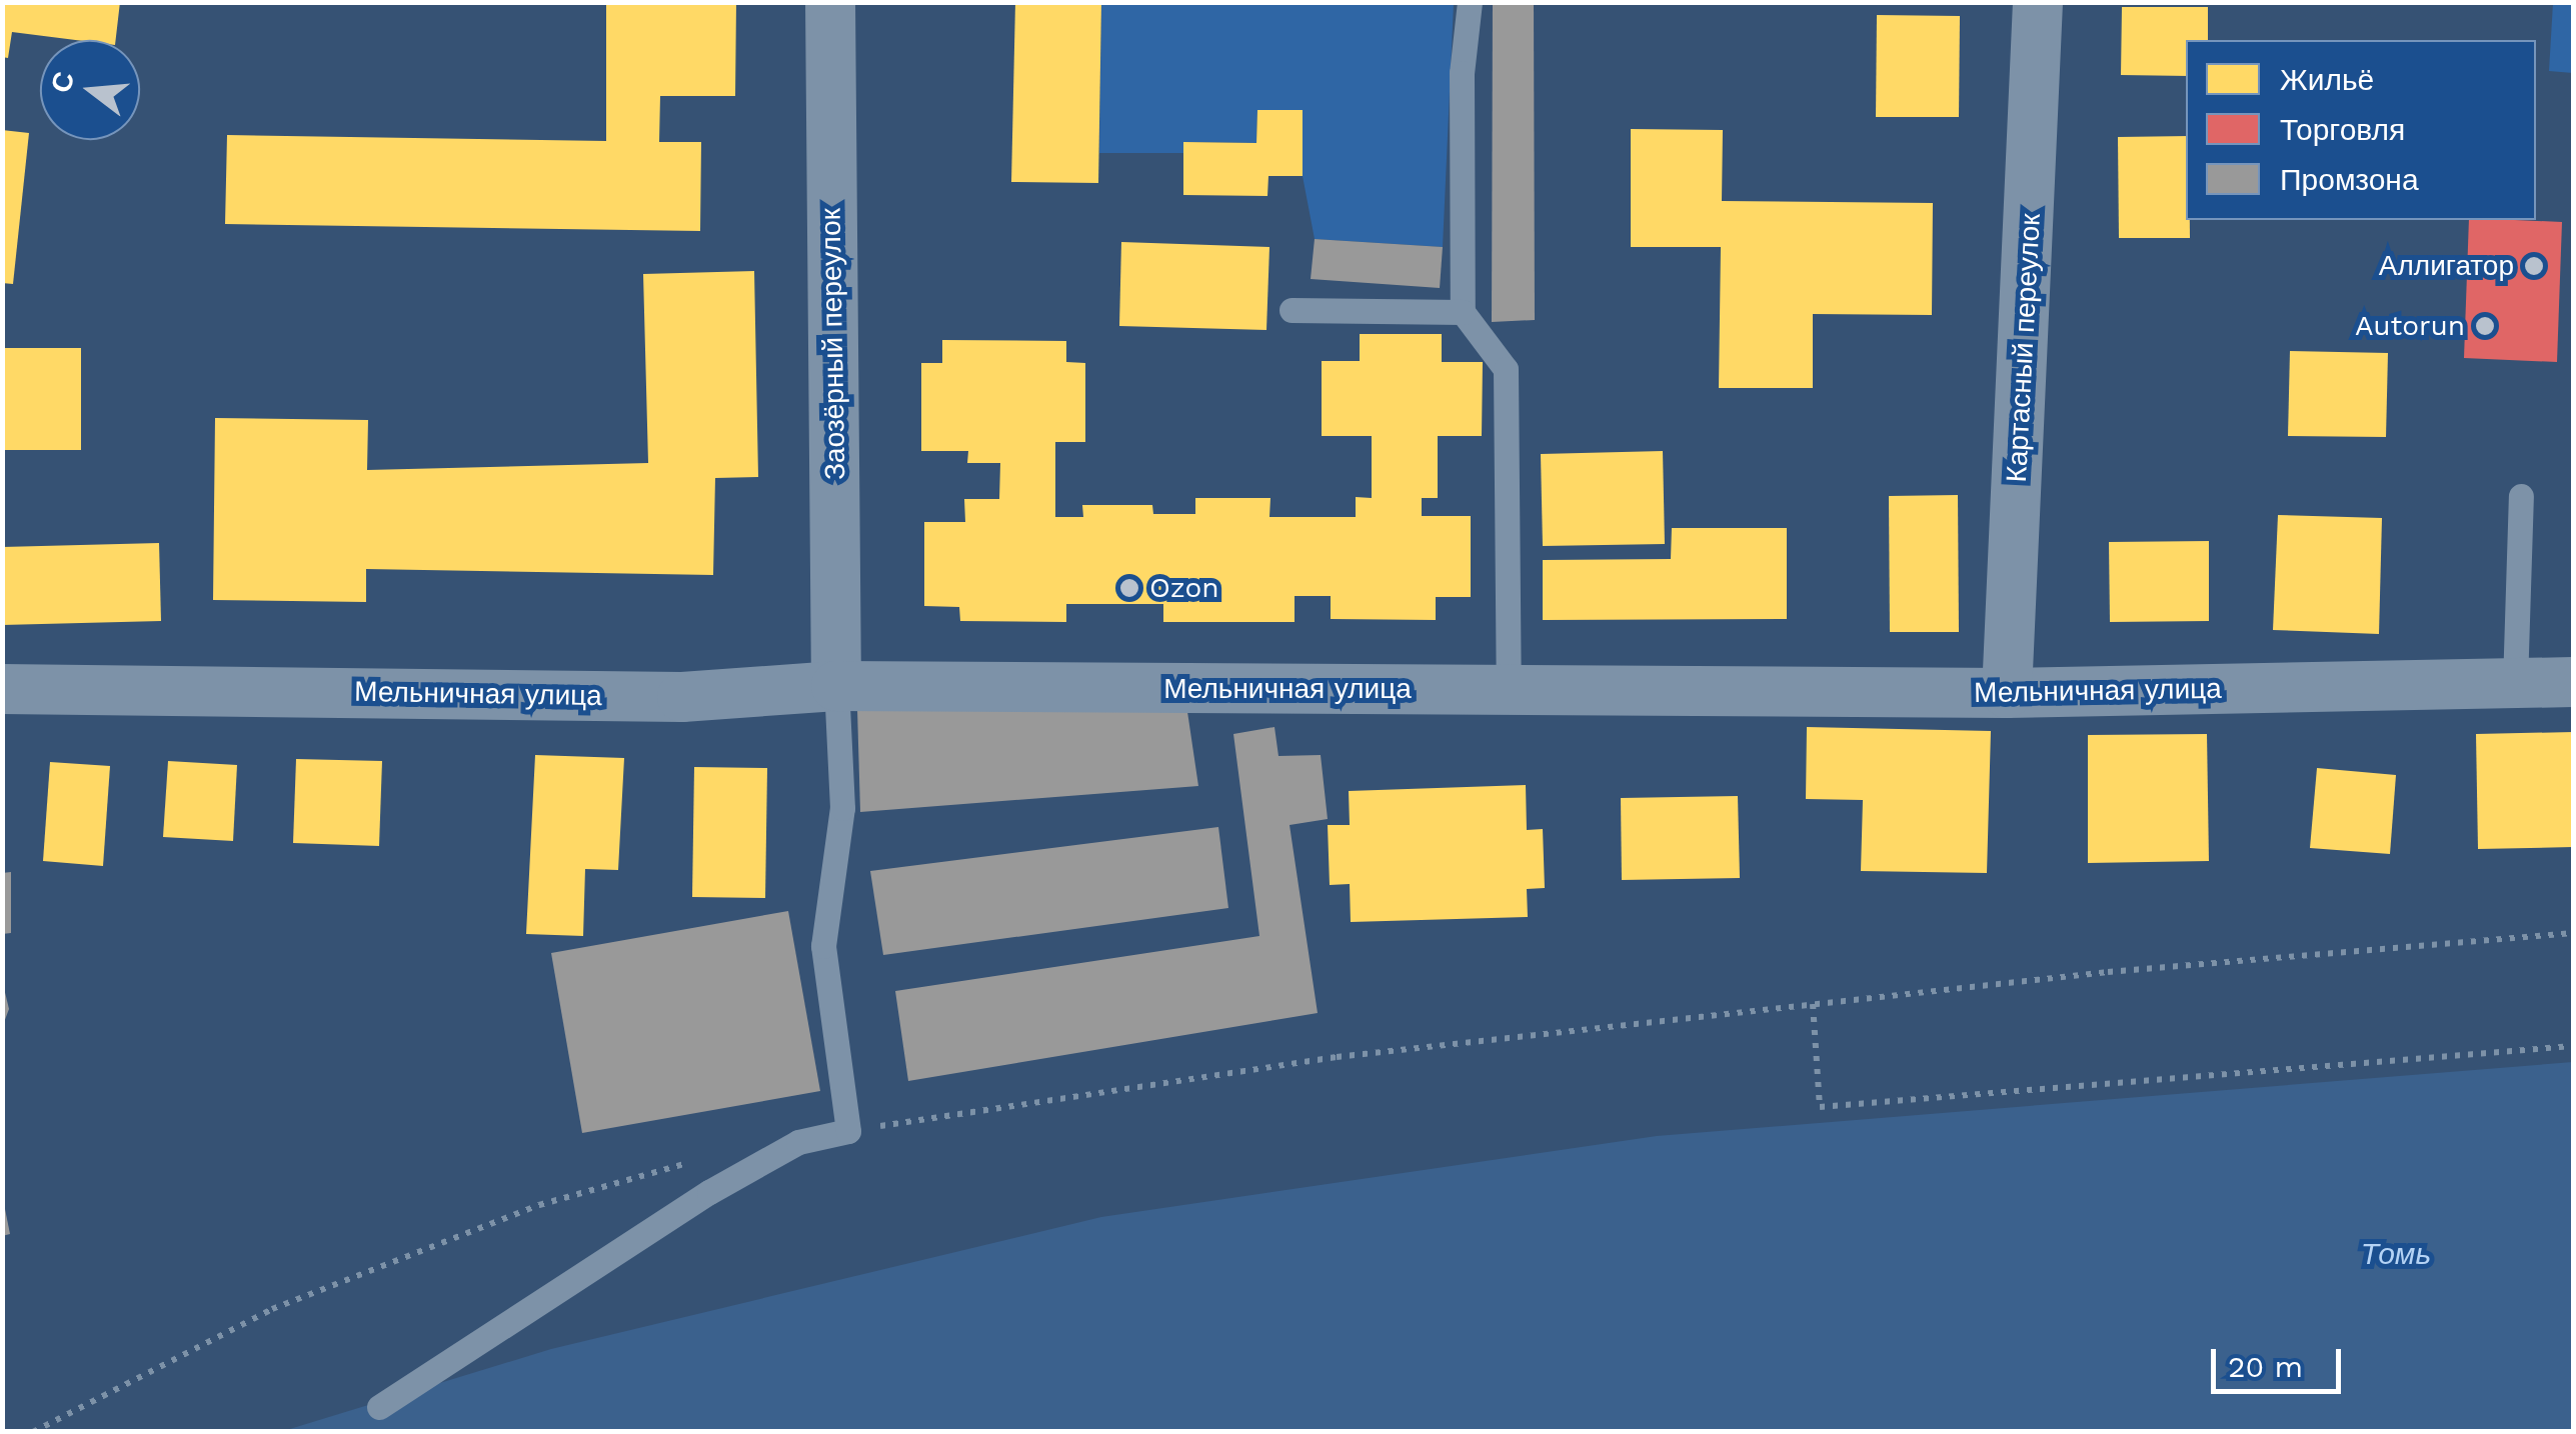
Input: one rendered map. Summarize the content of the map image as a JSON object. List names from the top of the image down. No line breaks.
{"streets":{"street":["Заозёрный переулок","Картасный переулок","Мельничная улица"]},"crossings":[["Заозёрный переулок","Мельничная улица"],["Картасный переулок","Мельничная улица"]],"water":["Томь"],"places":["Аллигатор","Autorun","Ozon"],"legend":["Жильё","Торговля","Промзона"],"scale_bar":"20 m","north":"left"}
